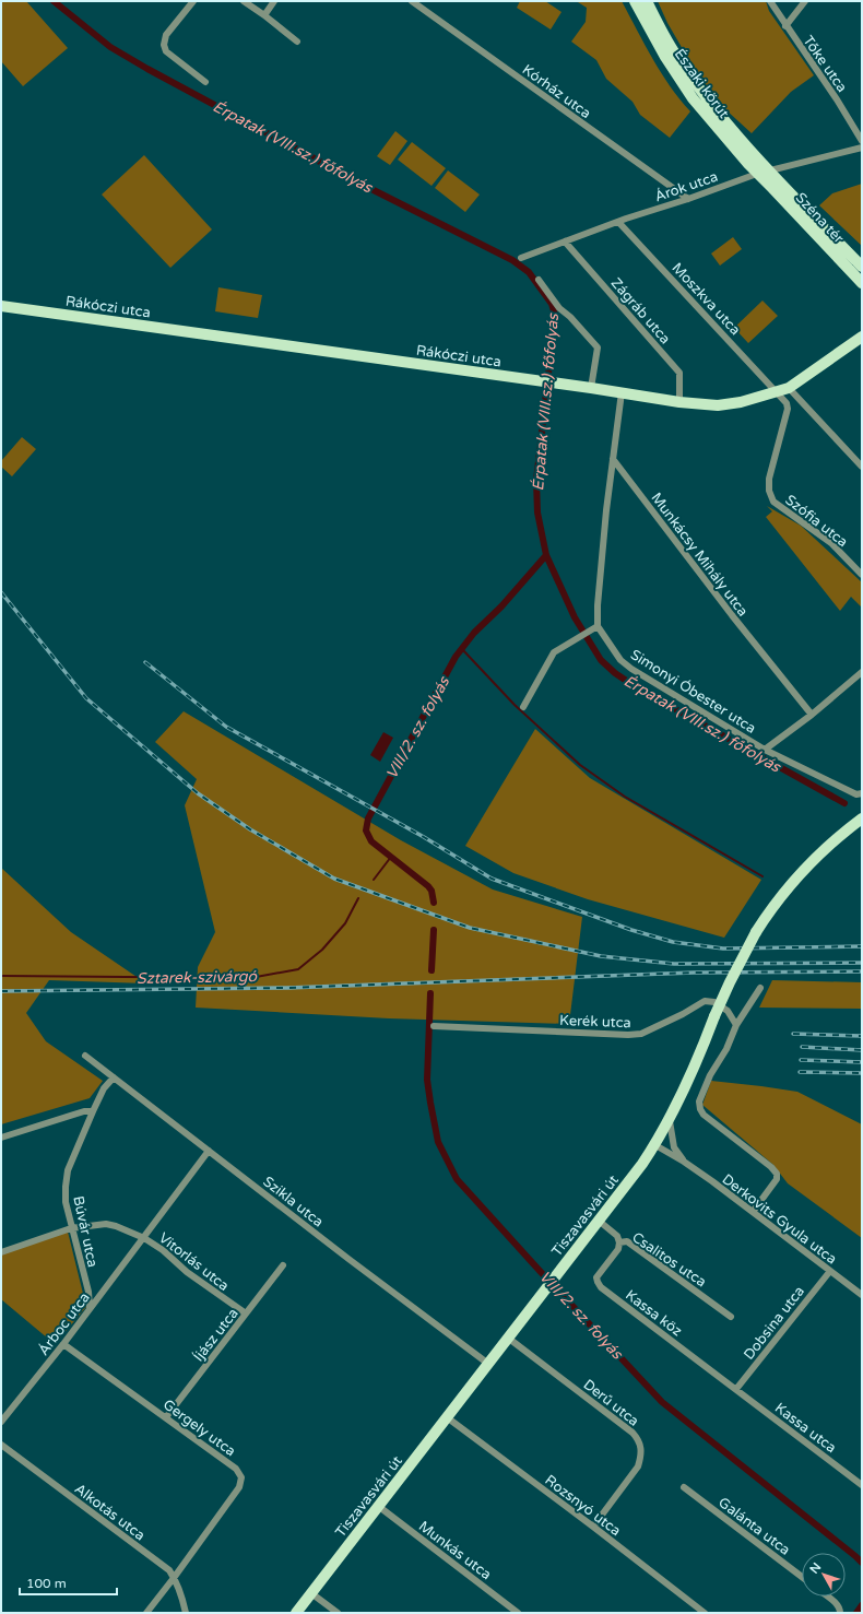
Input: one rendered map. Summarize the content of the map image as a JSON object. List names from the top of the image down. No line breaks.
{"streets":{"main road":["Északi körút","Széna tér","Rákóczi utca","Tiszavasvári út"],"street":["Tőke utca","Kórház utca","Árok utca","Moszkva utca","Zágráb utca","Szófia utca","Munkácsy Mihály utca","Simonyi Óbester utca","Kerék utca","Szikla utca","Derkovits Gyula utca","Búvár utca","Csalitos utca","Vitorlás utca","Kassa köz","Dobsina utca","Árboc utca","Íjász utca","Derű utca","Gergely utca","Kassa utca","Rozsnyó utca","Alkotás utca","Galánta utca","Munkás utca"]},"crossings":[["Északi körút","Árok utca"],["Északi körút","Széna tér"],["Kórház utca","Árok utca"],["Árok utca","Széna tér"],["Árok utca","Moszkva utca"],["Árok utca","Zágráb utca"],["Moszkva utca","Rákóczi utca"],["Rákóczi utca","Zágráb utca"],["Szikla utca","Tiszavasvári út"],["Szikla utca","Búvár utca"],["Szikla utca","Árboc utca"],["Tiszavasvári út","Derkovits Gyula utca"],["Tiszavasvári út","Csalitos utca"],["Tiszavasvári út","Derű utca"],["Tiszavasvári út","Rozsnyó utca"],["Tiszavasvári út","Munkás utca"],["Derkovits Gyula utca","Dobsina utca"],["Búvár utca","Vitorlás utca"],["Búvár utca","Árboc utca"],["Csalitos utca","Kassa köz"],["Vitorlás utca","Árboc utca"],["Vitorlás utca","Íjász utca"],["Kassa köz","Dobsina utca"],["Kassa köz","Kassa utca"],["Dobsina utca","Kassa utca"],["Árboc utca","Gergely utca"],["Íjász utca","Gergely utca"],["Derű utca","Rozsnyó utca"],["Gergely utca","Alkotás utca"]],"water":["Érpatak (VIII.sz.) főfolyás","VIII/2. sz. folyás","Sztarek-szivárgó"],"scale_bar":"100 m","north":"top left"}
